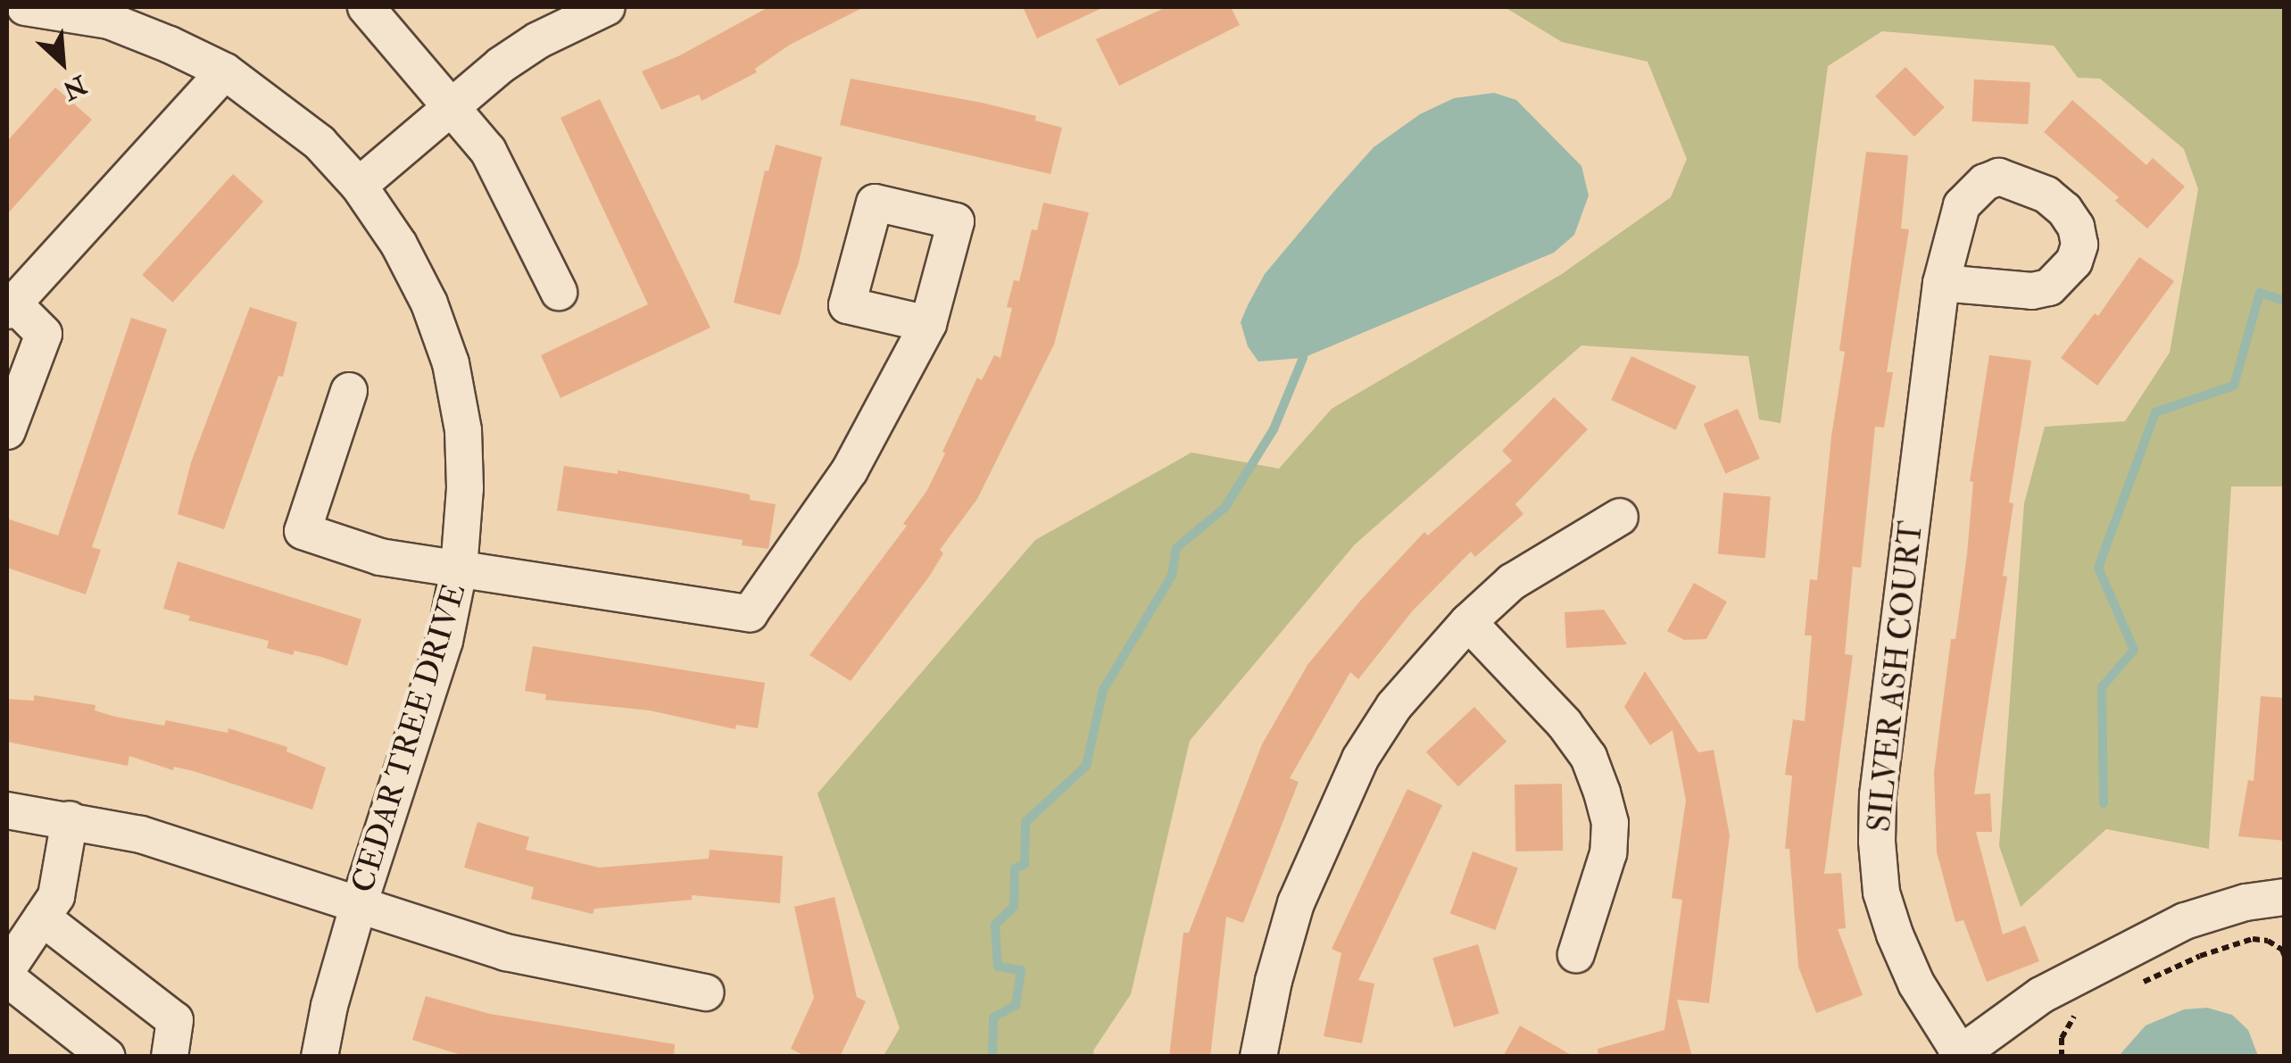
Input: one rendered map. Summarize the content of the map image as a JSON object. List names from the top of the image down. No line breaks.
{"streets":{"street":["SILVER ASH COURT","CEDAR TREE DRIVE"]},"north":"bottom right"}
